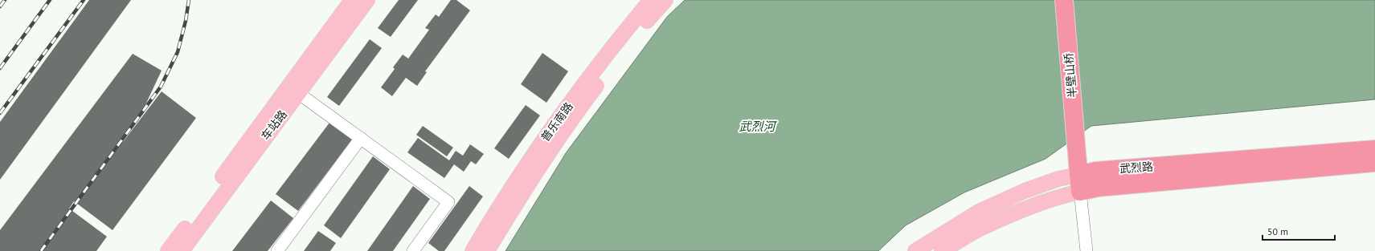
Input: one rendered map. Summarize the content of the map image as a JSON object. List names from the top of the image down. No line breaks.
{"streets":{"highway":["半壁山桥","武烈路"],"main road":["普乐南路","车站路"]},"crossings":[["半壁山桥","武烈路"]],"water":["武烈河"],"scale_bar":"50 m"}
